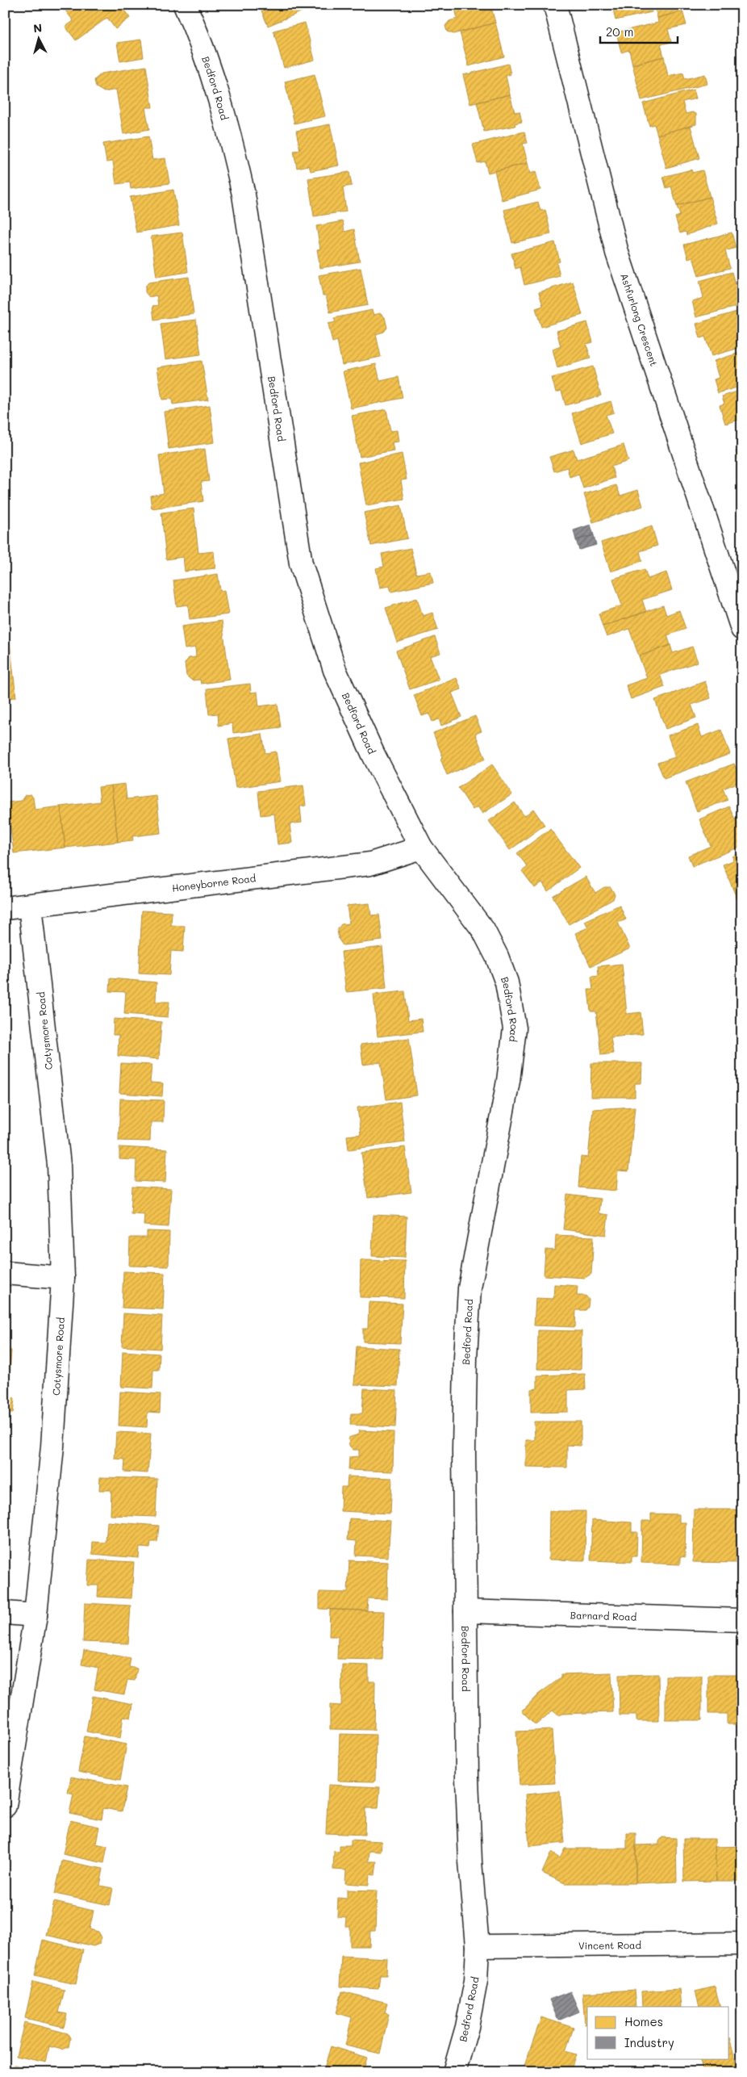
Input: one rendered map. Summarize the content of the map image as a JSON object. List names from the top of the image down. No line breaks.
{"streets":{"street":["Bedford Road","Ashfurlong Crescent","Honeyborne Road","Cotysmore Road","Barnard Road","Vincent Road"]},"crossings":[["Bedford Road","Honeyborne Road"],["Bedford Road","Barnard Road"],["Bedford Road","Vincent Road"],["Honeyborne Road","Cotysmore Road"]],"legend":["Homes","Industry"],"scale_bar":"20 m","north":"top"}
